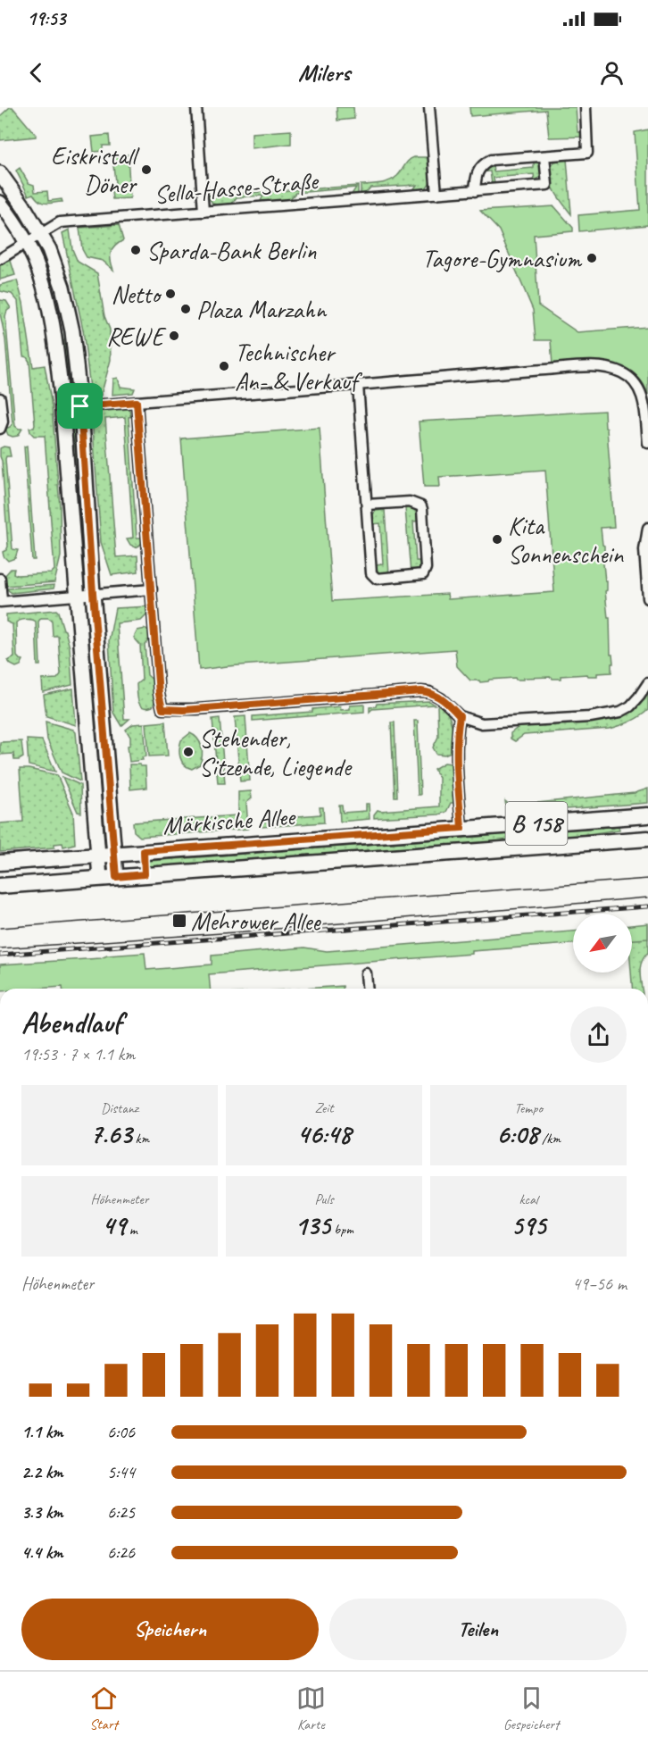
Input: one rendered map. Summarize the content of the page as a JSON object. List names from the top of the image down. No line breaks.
{"streets":{"main road":["Märkische Allee","B 158"],"street":["Sella-Hasse-Straße"]},"places":{"other":["Eiskristall Döner","Sparda-Bank Berlin","Tagore-Gymnasium","Netto","Plaza Marzahn","REWE","Technischer An- & Verkauf","Kita Sonnenschein","Stehender, Sitzende, Liegende"],"transit":["Mehrower Allee"]},"north":"bottom left","page":{"status":"19:53","header":"Milers","heading":["Abendlauf","19:53 · 7 × 1.1 km"],"stats":[["Distanz","7.63 km"],["Zeit","46:48"],["Tempo","6:08 /km"],["Höhenmeter","49 m"],["Puls","135 bpm"],["kcal","595"]],"chart":["Höhenmeter","49–56 m"],"list":[{"name":"1.1 km","note":"6:06"},{"name":"2.2 km","note":"5:44"},{"name":"3.3 km","note":"6:25"},{"name":"4.4 km","note":"6:26"}],"buttons":["Speichern","Teilen"],"tabs":["Start","Karte","Gespeichert"]}}
